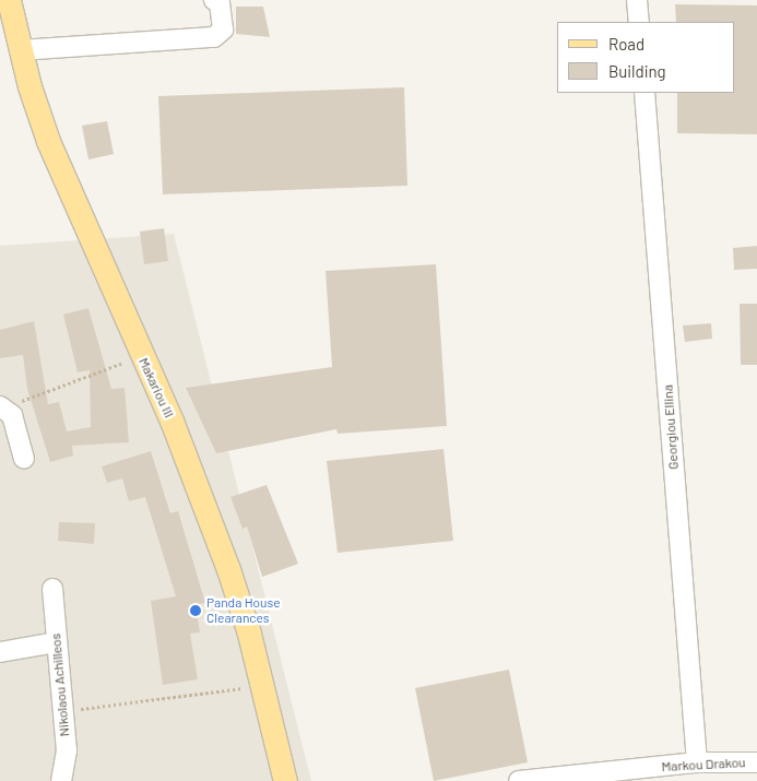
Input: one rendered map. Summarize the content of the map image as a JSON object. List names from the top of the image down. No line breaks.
{"streets":{"main road":["Makariou III"],"street":["Georgiou Ellina","Nikolaou Achilleos","Markou Drakou"]},"crossings":[["Georgiou Ellina","Markou Drakou"]],"places":["Panda House Clearances"],"legend":["Road","Building"]}
